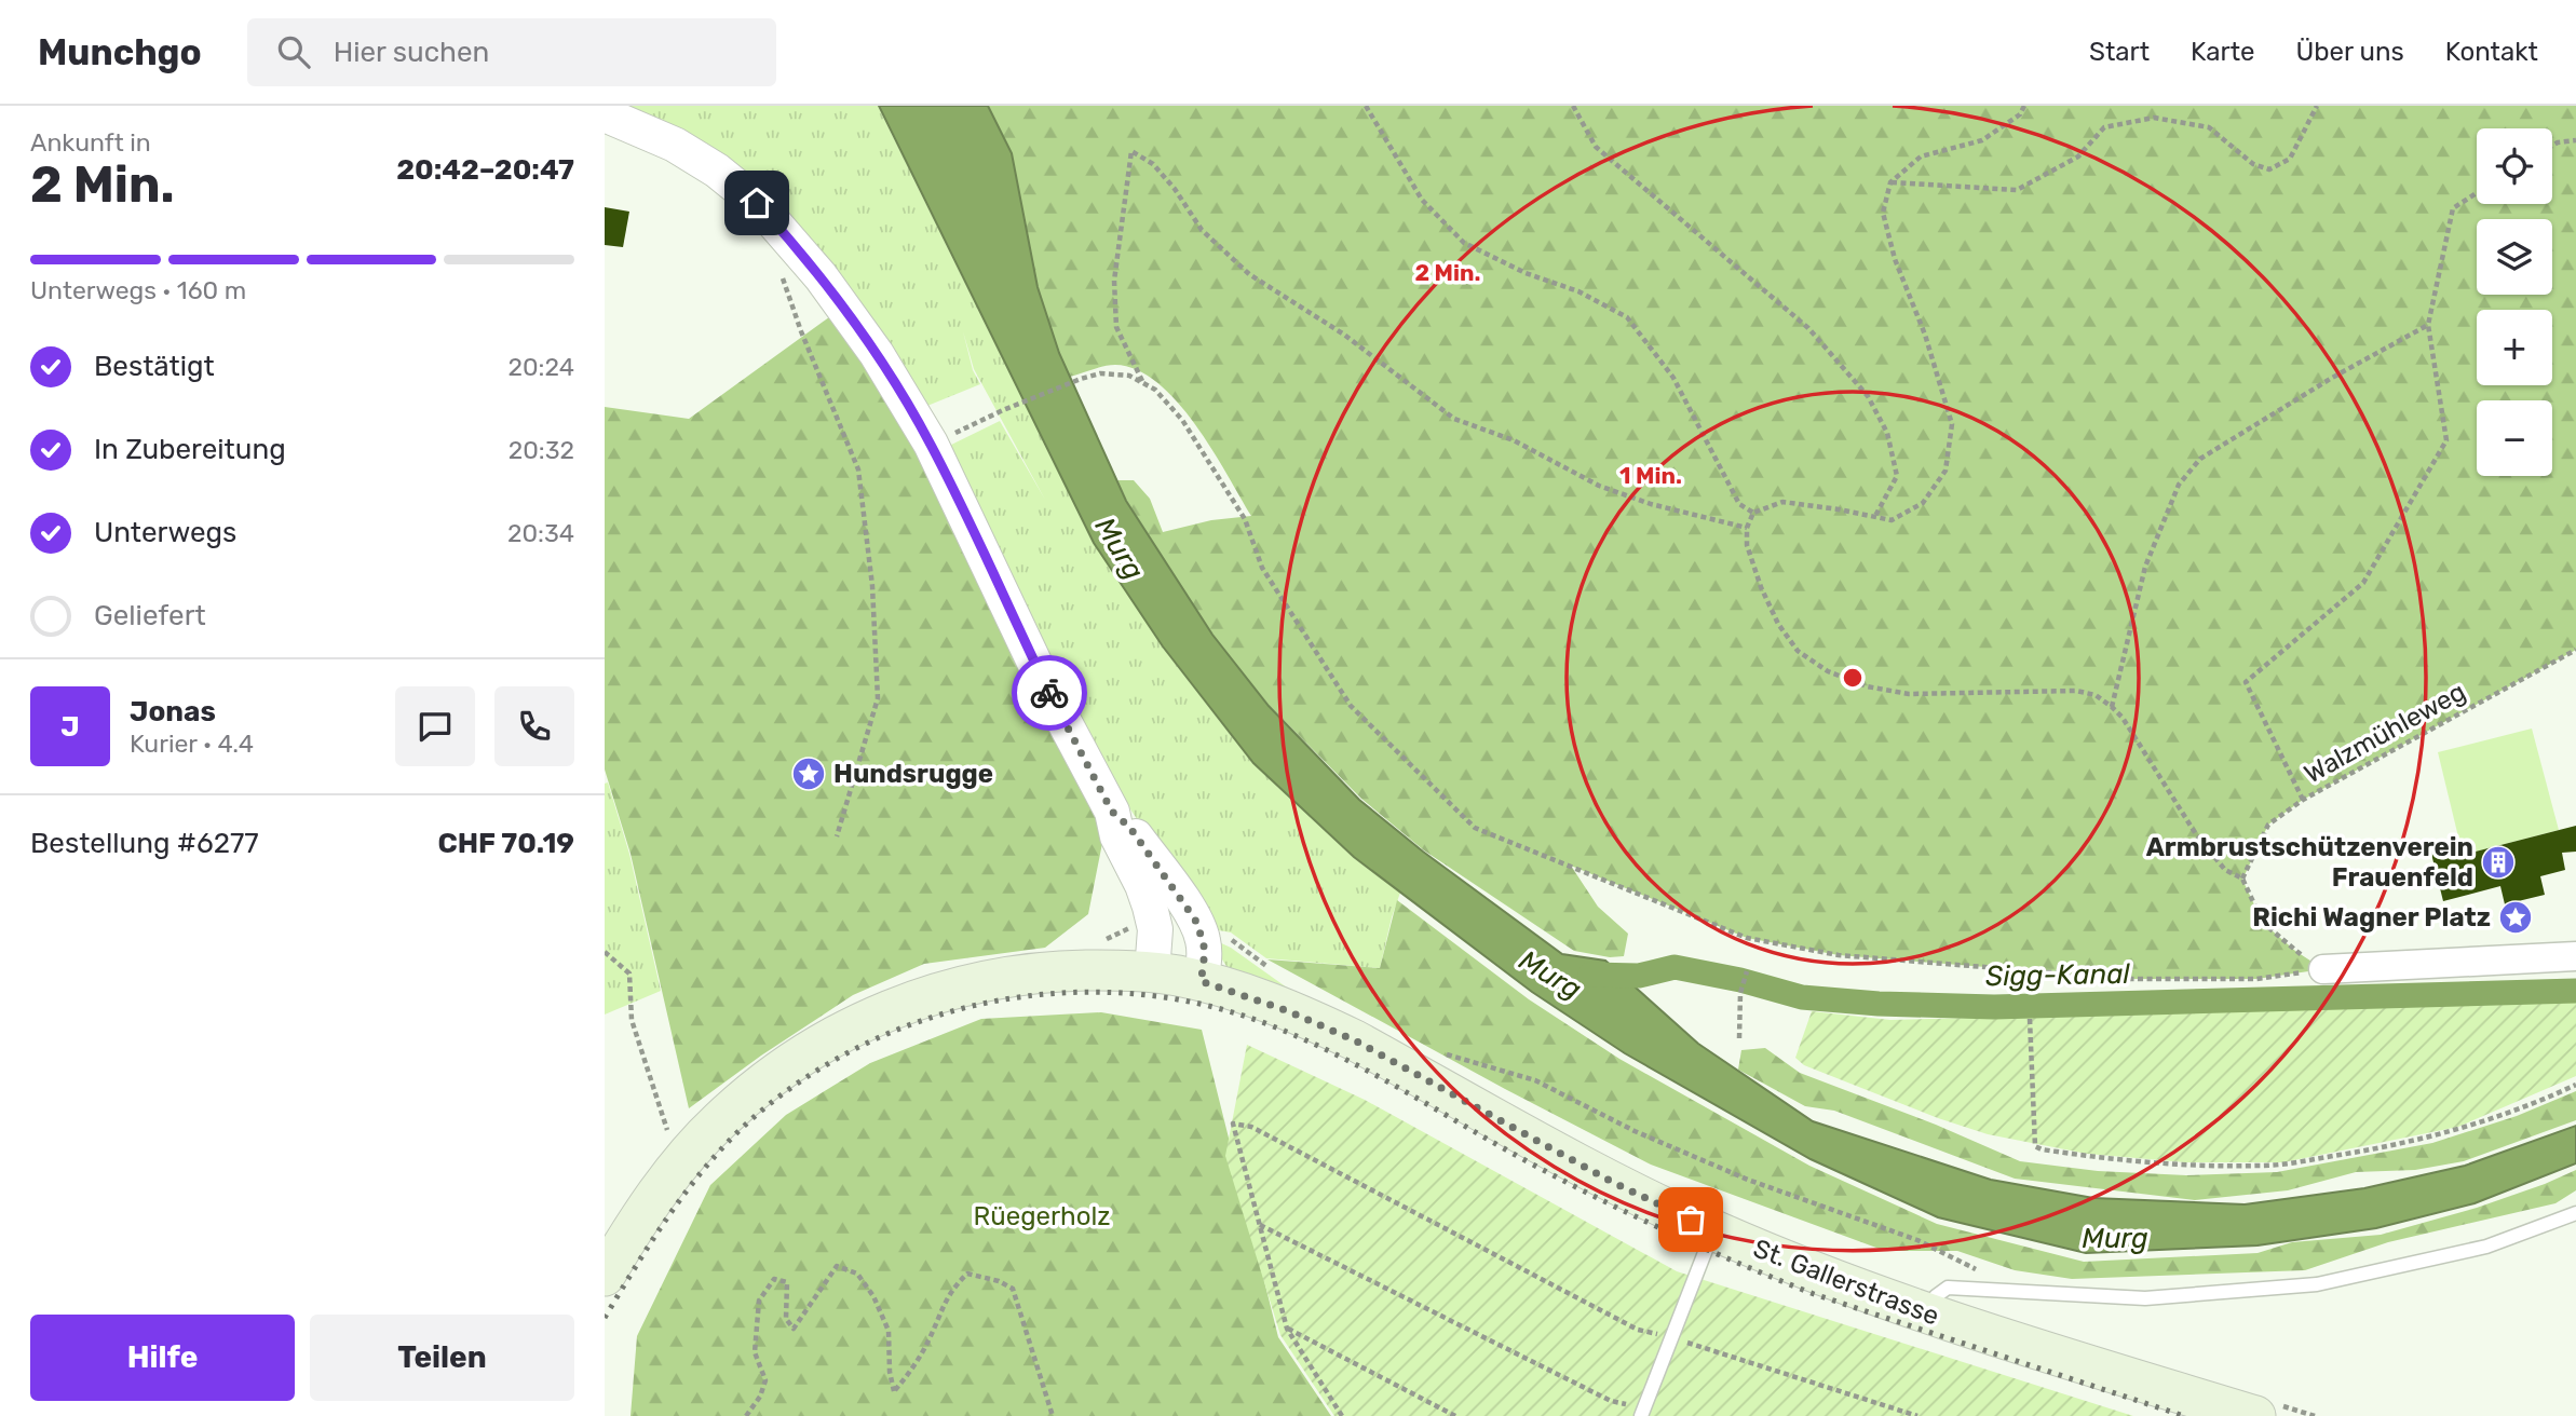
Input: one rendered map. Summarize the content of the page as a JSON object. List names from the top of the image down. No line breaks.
{"streets":{"main road":["St. Gallerstrasse"],"path":["Walzmühleweg"]},"water":["Murg","Sigg-Kanal"],"parks":["Rüegerholz"],"places":{"place":["Hundsrugge","Richi Wagner Platz"],"building":["Armbrustschützenverein Frauenfeld"]},"page":{"header":"Munchgo","search":"Hier suchen","nav":["Start","Karte","Über uns","Kontakt"],"heading":["2 Min.","Ankunft in","20:42–20:47"],"panel":["Jonas","Kurier · 4.4","Bestellung #6277","CHF 70.19"],"map_buttons":["+","−"],"bar":"Unterwegs · 160 m","list":[["Bestätigt","20:24"],["In Zubereitung","20:32"],["Unterwegs","20:34"],"Geliefert"],"round":"J","buttons":["Hilfe","Teilen"]},"rings":["2 Min.","1 Min."]}
